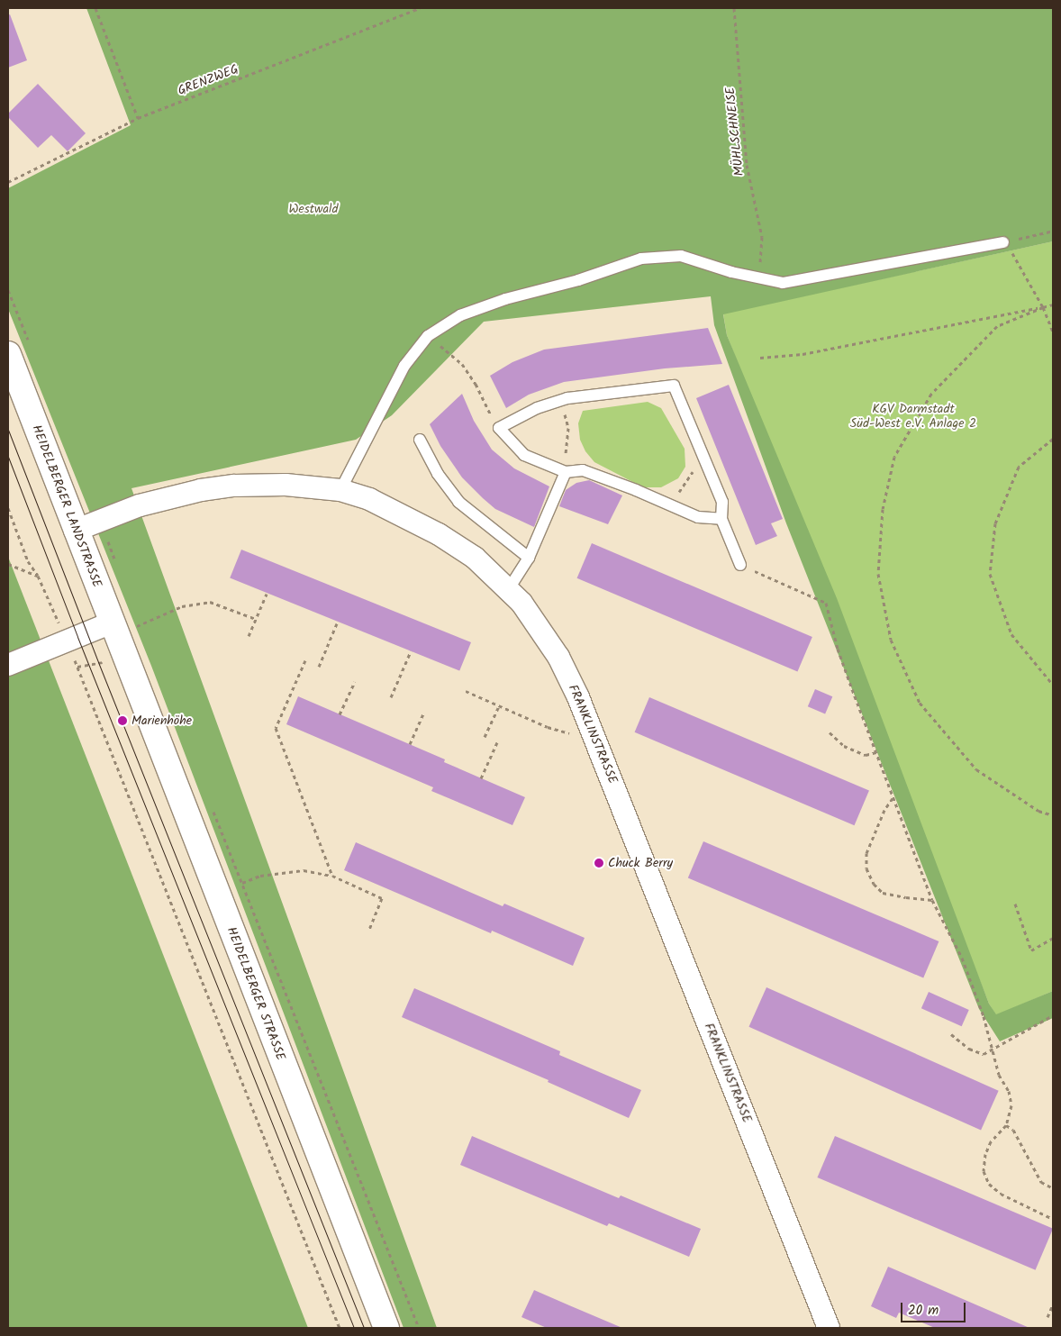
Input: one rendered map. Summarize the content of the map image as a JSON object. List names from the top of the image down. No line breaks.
{"streets":{"street":["HEIDELBERGER LANDSTRASSE","FRANKLINSTRASSE","HEIDELBERGER STRASSE"],"path":["GRENZWEG","MÜHLSCHNEISE"]},"crossings":[["HEIDELBERGER LANDSTRASSE","FRANKLINSTRASSE"],["HEIDELBERGER LANDSTRASSE","HEIDELBERGER STRASSE"]],"parks":["Westwald","KGV Darmstadt Süd-West e.V. Anlage 2"],"places":["Marienhöhe","Chuck Berry"],"scale_bar":"20 m"}
